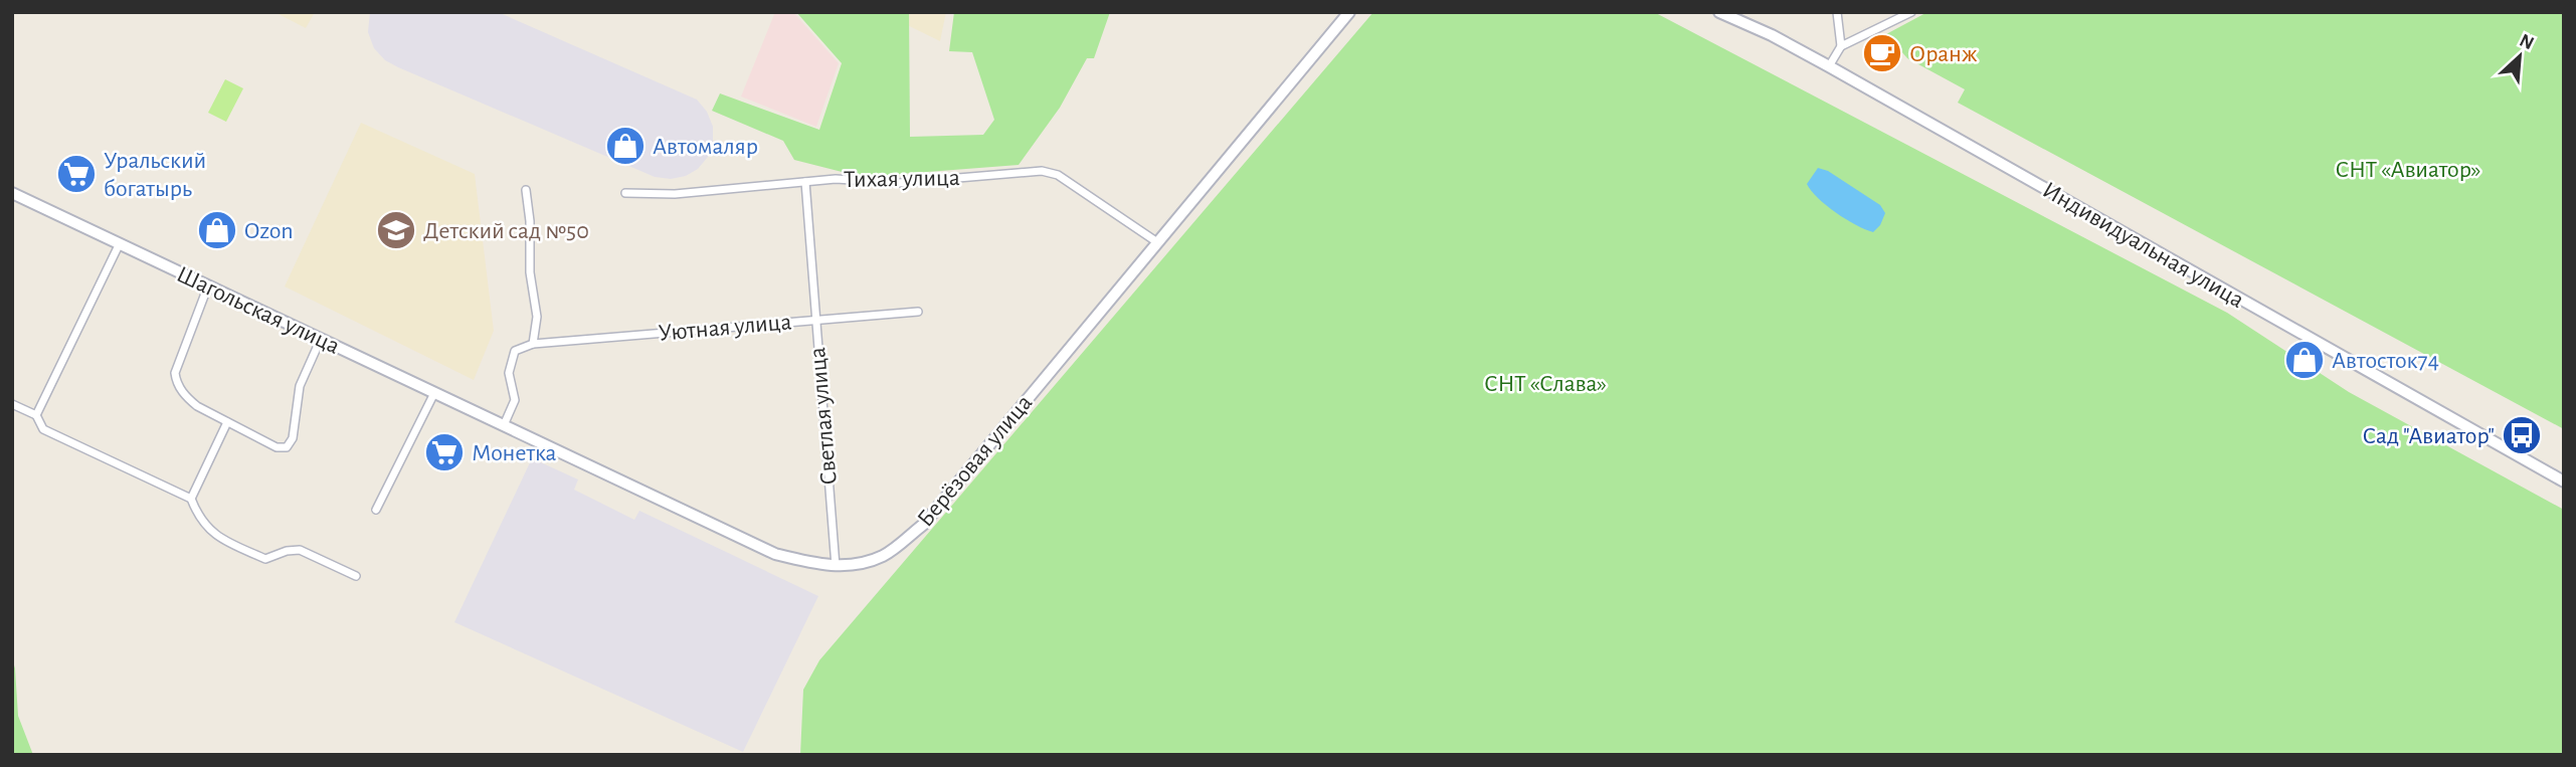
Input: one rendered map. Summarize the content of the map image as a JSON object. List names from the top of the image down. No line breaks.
{"streets":{"main road":["Индивидуальная улица","Шагольская улица","Берёзовая улица"],"street":["Тихая улица","Уютная улица","Светлая улица"]},"crossings":[["Тихая улица","Светлая улица"],["Тихая улица","Берёзовая улица"],["Шагольская улица","Берёзовая улица"],["Уютная улица","Светлая улица"],["Светлая улица","Берёзовая улица"]],"parks":["СНТ «Авиатор»","СНТ «Слава»"],"places":{"cafe":["Оранж"],"shop":["Автомаляр","Ozon","Автосток74"],"supermarket":["Уральский богатырь","Монетка"],"school or university":["Детский сад №50"],"bus stop":["Сад \"Авиатор\""]},"north":"top right"}
